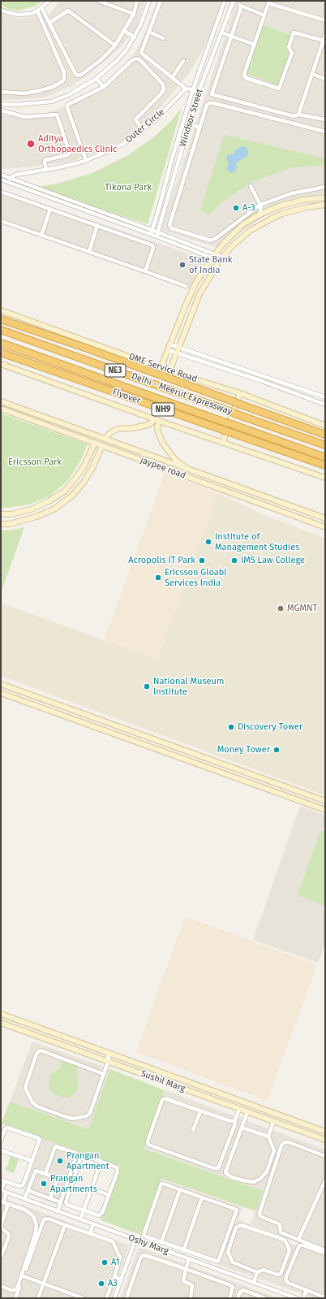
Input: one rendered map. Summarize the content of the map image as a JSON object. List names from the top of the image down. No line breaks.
{"streets":{"highway":["NE3","Delhi - Meerut Expressway","Flyover","NH9"],"street":["Windsor Street","Outer Circle","DME Service Road","jaypee road","Sushil Marg","Oshy Marg"]},"parks":["Tikona Park","Ericsson Park"],"places":["Aditya Orthopaedics Clinic","A-3","State Bank of India","Institute of Management Studies","Acropolis IT Park","IMS Law College","Ericsson Gloabl Services India","MGMNT","National Museum Institute","Discovery Tower","Money Tower","Prangan Apartment","Prangan Apartments","A1","A3"]}
